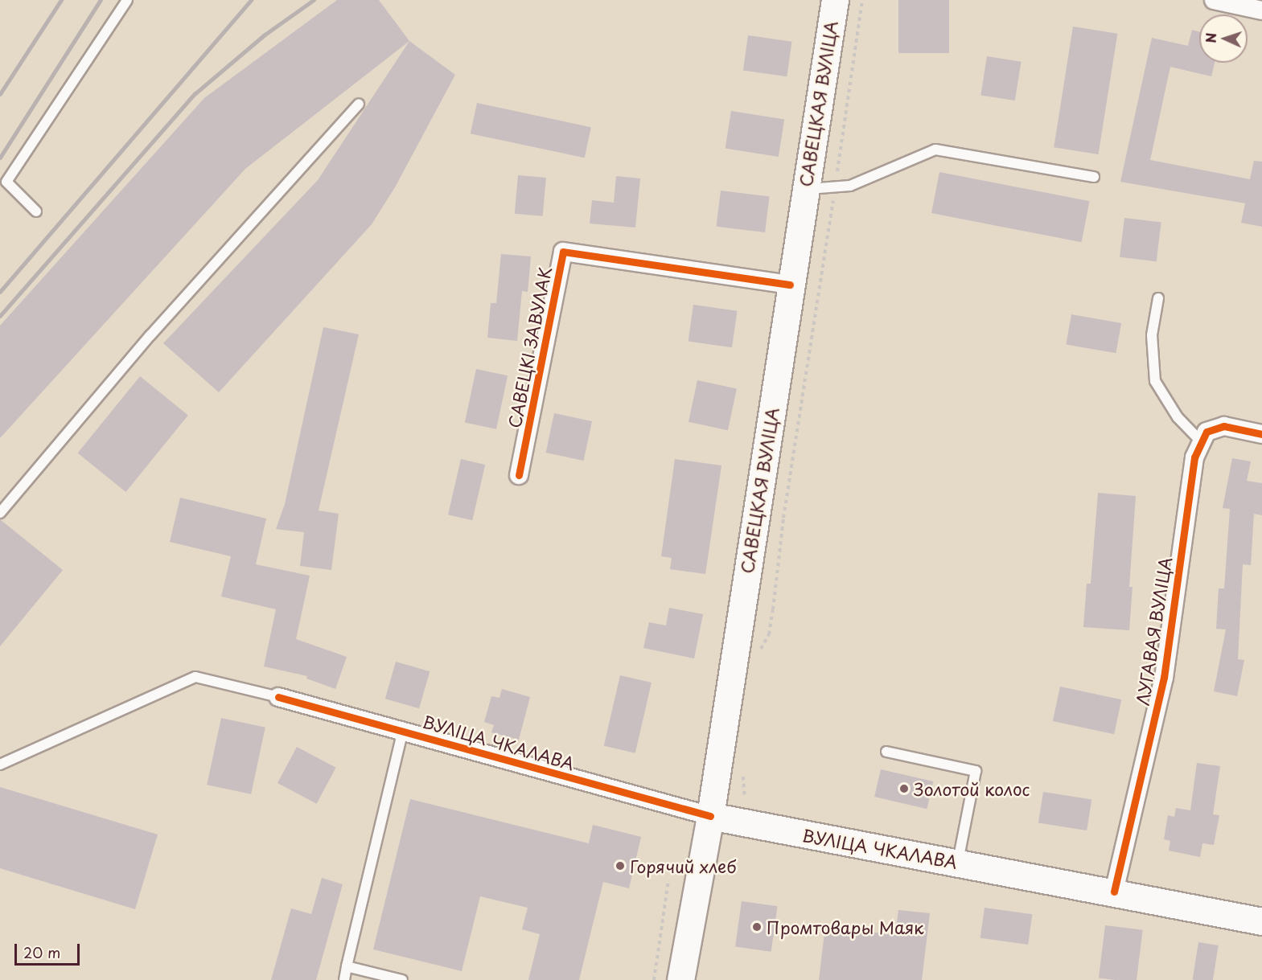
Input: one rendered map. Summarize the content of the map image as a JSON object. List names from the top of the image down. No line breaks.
{"streets":{"main road":["САВЕЦКАЯ ВУЛІЦА","ВУЛІЦА ЧКАЛАВА"],"street":["САВЕЦКІ ЗАВУЛАК","ЛУГАВАЯ ВУЛІЦА"]},"crossings":[["САВЕЦКАЯ ВУЛІЦА","САВЕЦКІ ЗАВУЛАК"],["САВЕЦКАЯ ВУЛІЦА","ВУЛІЦА ЧКАЛАВА"],["ЛУГАВАЯ ВУЛІЦА","ВУЛІЦА ЧКАЛАВА"]],"places":["Золотой колос","Горячий хлеб","Промтовары Маяк"],"scale_bar":"20 m","north":"left"}
